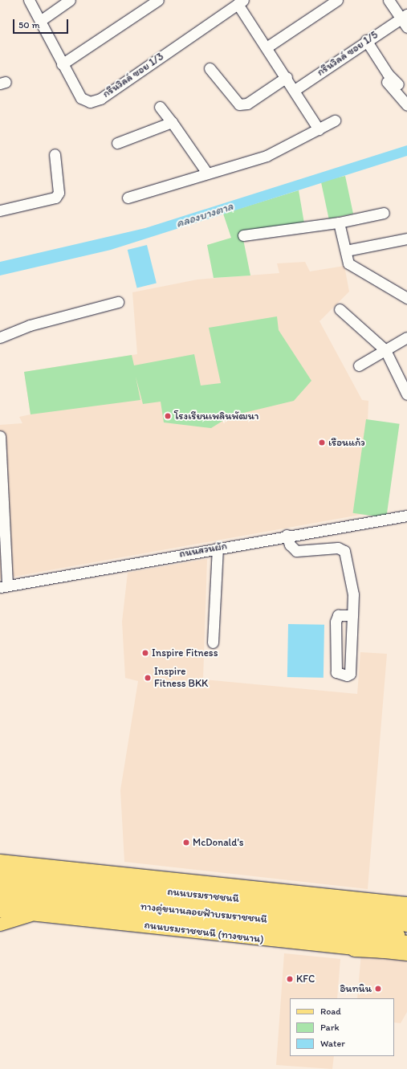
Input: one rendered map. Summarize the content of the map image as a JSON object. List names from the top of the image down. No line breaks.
{"streets":{"highway":["ถนนบรมราชชนนี"],"main road":["ทางคู่ขนานลอยฟ้าบรมราชชนนี","ถนนบรมราชชนนี (ทางขนาน)"],"street":["กรีนวิลล์ ซอย 1/5","กรีนวิลล์ ซอย 1/3","ถนนสวนผัก"]},"water":["คลองบางตาล"],"places":["โรงเรียนเพลินพัฒนา","เรือนแก้ว","Inspire Fitness","Inspire Fitness BKK","McDonald's","KFC","อินทนิน"],"legend":["Road","Park","Water"],"scale_bar":"50 m"}
